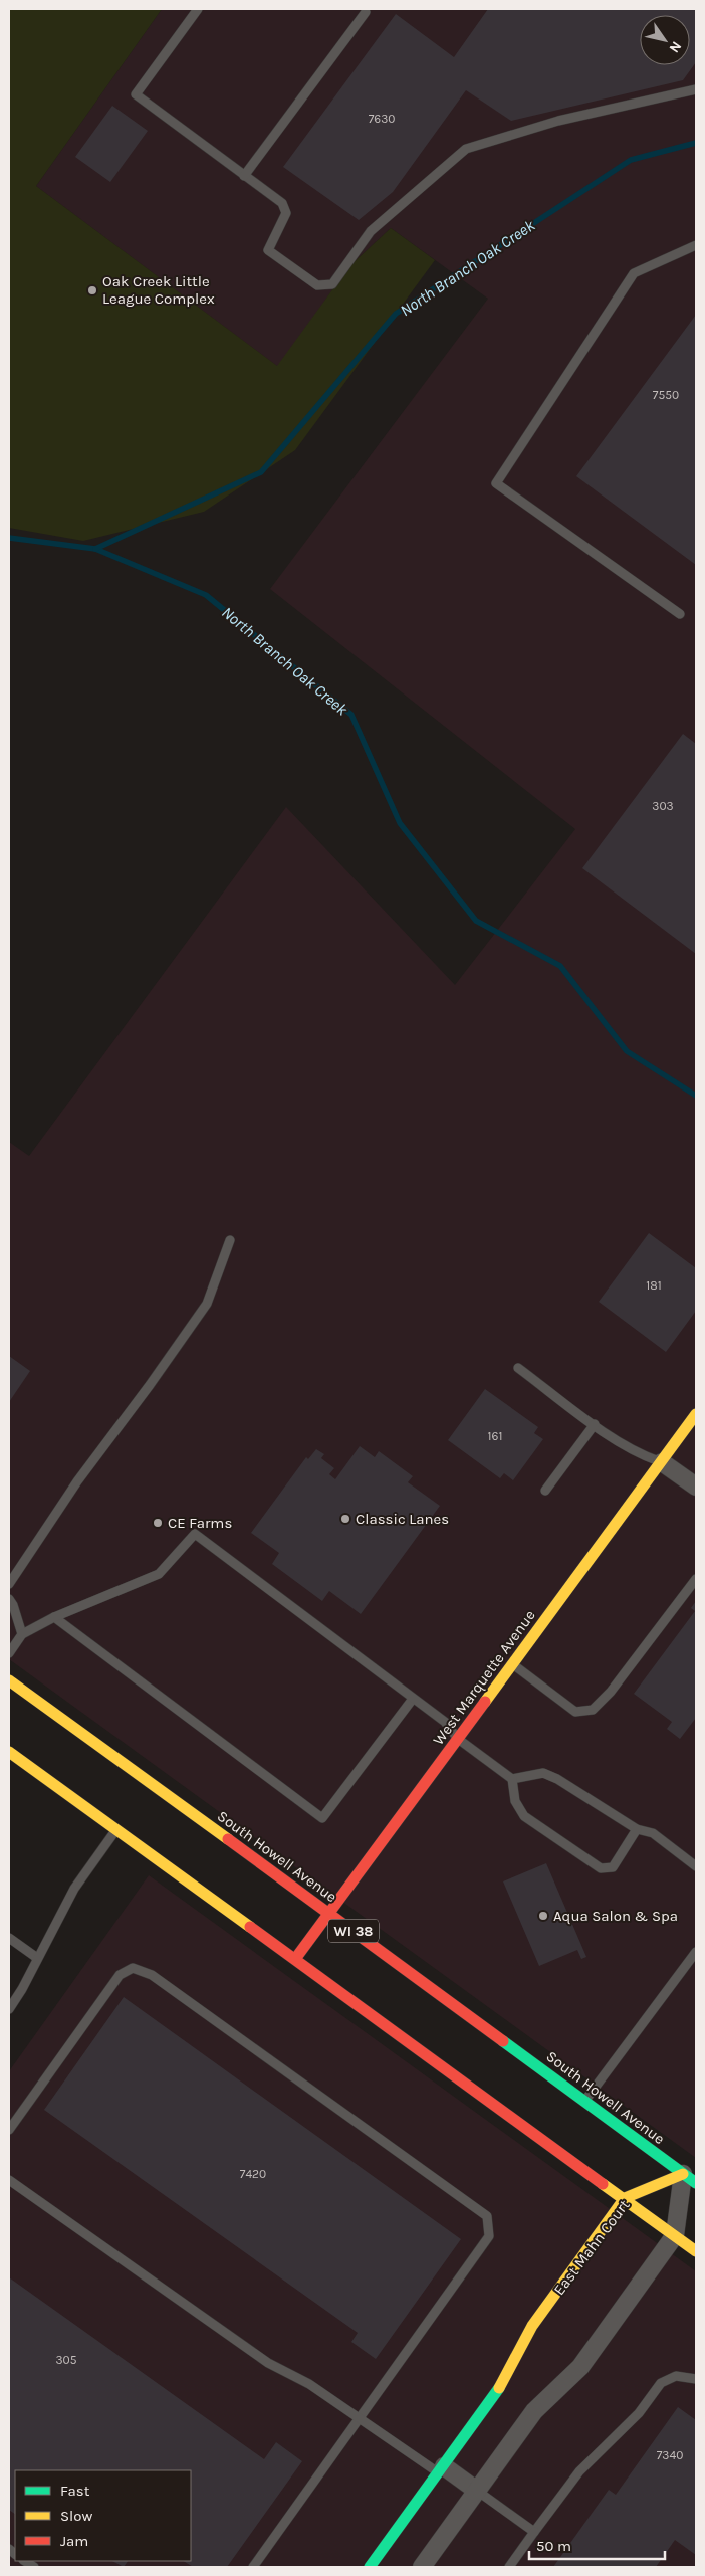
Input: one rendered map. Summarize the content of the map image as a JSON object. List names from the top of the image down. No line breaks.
{"streets":{"main road":["West Marquette Avenue","South Howell Avenue","WI 38","East Mahn Court"]},"crossings":[["West Marquette Avenue","South Howell Avenue"],["South Howell Avenue","East Mahn Court"]],"water":["North Branch Oak Creek"],"places":["Oak Creek Little League Complex","Classic Lanes","CE Farms","Aqua Salon & Spa"],"house_numbers":["7630","7550","303","181","161","7420","305","7340"],"legend":["Fast","Slow","Jam"],"scale_bar":"50 m","north":"bottom right"}
